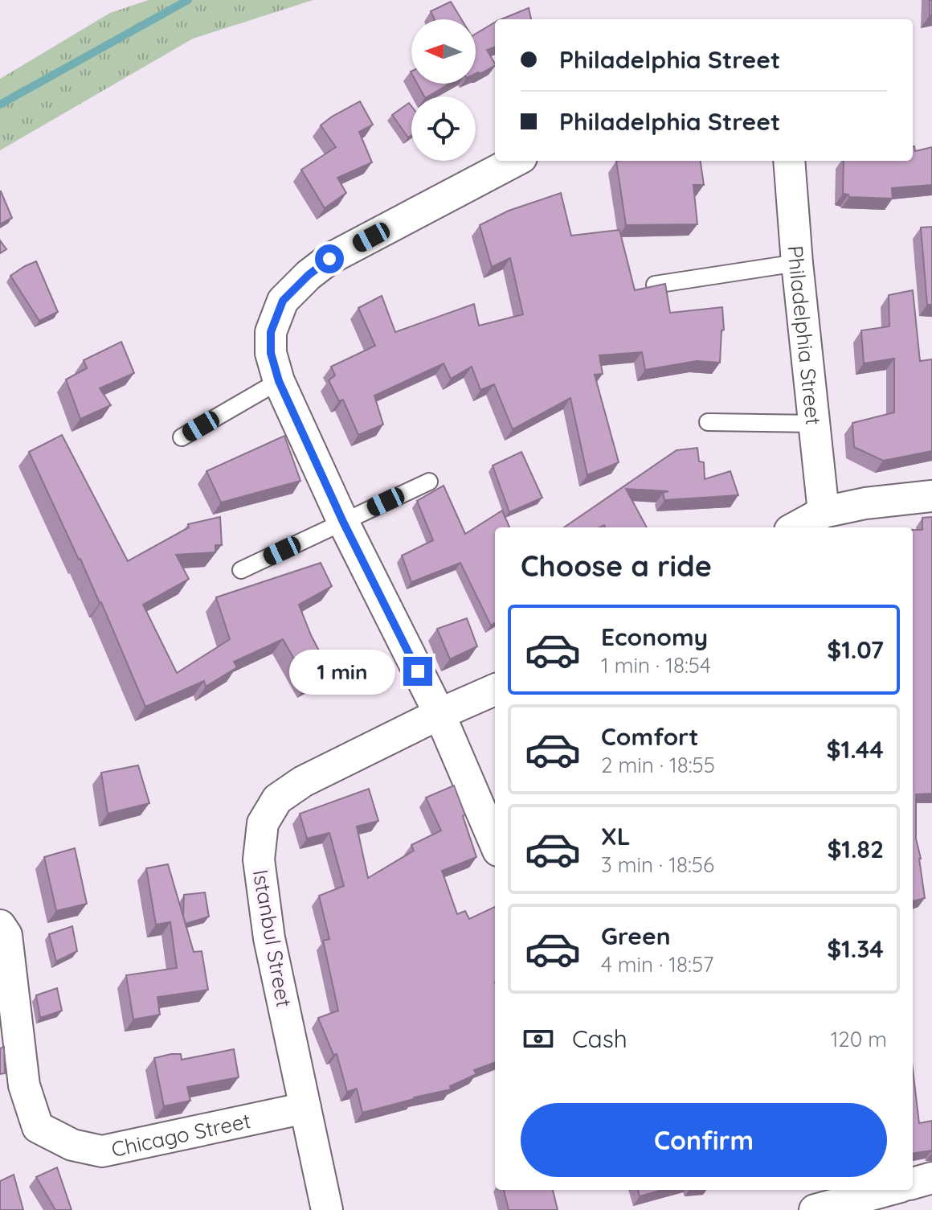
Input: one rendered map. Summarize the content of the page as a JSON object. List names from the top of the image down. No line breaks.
{"streets":{"street":["Philadelphia Street","Istanbul Street","Chicago Street"]},"crossings":[["Istanbul Street","Chicago Street"]],"north":"left","page":{"banner":["Philadelphia Street","Philadelphia Street"],"heading":"Choose a ride","list":[{"name":"Economy","note":"1 min · 18:54","value":"$1.07"},{"name":"Comfort","note":"2 min · 18:55","value":"$1.44"},{"name":"XL","note":"3 min · 18:56","value":"$1.82"},{"name":"Green","note":"4 min · 18:57","value":"$1.34"}],"bubble":"1 min","pay":["Cash","120 m"],"buttons":"Confirm"}}
